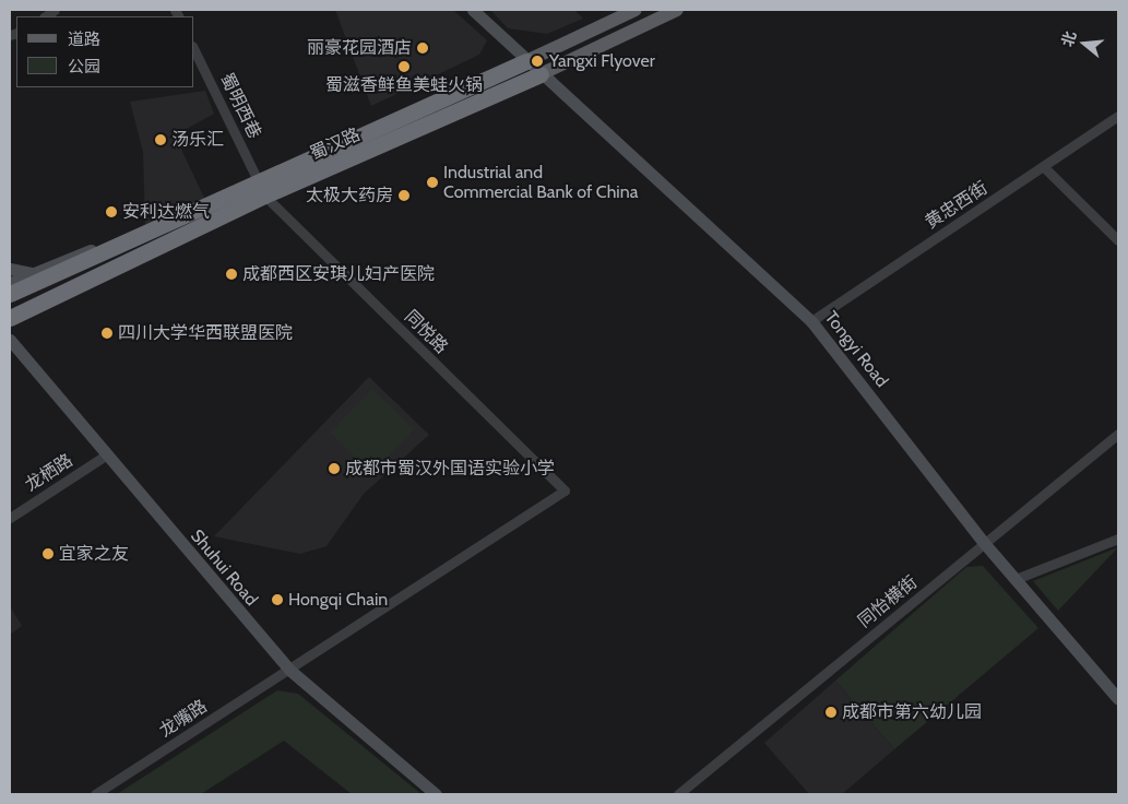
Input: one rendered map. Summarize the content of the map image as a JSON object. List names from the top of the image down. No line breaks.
{"streets":{"highway":["蜀汉路"],"street":["蜀明西巷","黄忠西街","同悦路","Tongyi Road","龙栖路","Shuhui Road","同怡横街","龙嘴路"]},"crossings":[["蜀明西巷","蜀汉路"],["蜀明西巷","同悦路"],["蜀汉路","同悦路"],["蜀汉路","Tongyi Road"],["黄忠西街","Tongyi Road"],["同悦路","龙嘴路"],["Tongyi Road","同怡横街"],["龙栖路","Shuhui Road"],["Shuhui Road","龙嘴路"]],"places":["丽豪花园酒店","Yangxi Flyover","蜀滋香鲜鱼美蛙火锅","汤乐汇","Industrial and Commercial Bank of China","太极大药房","安利达燃气","成都西区安琪儿妇产医院","四川大学华西联盟医院","成都市蜀汉外国语实验小学","宜家之友","Hongqi Chain","成都市第六幼儿园"],"legend":["道路","公园"],"north":"left"}
